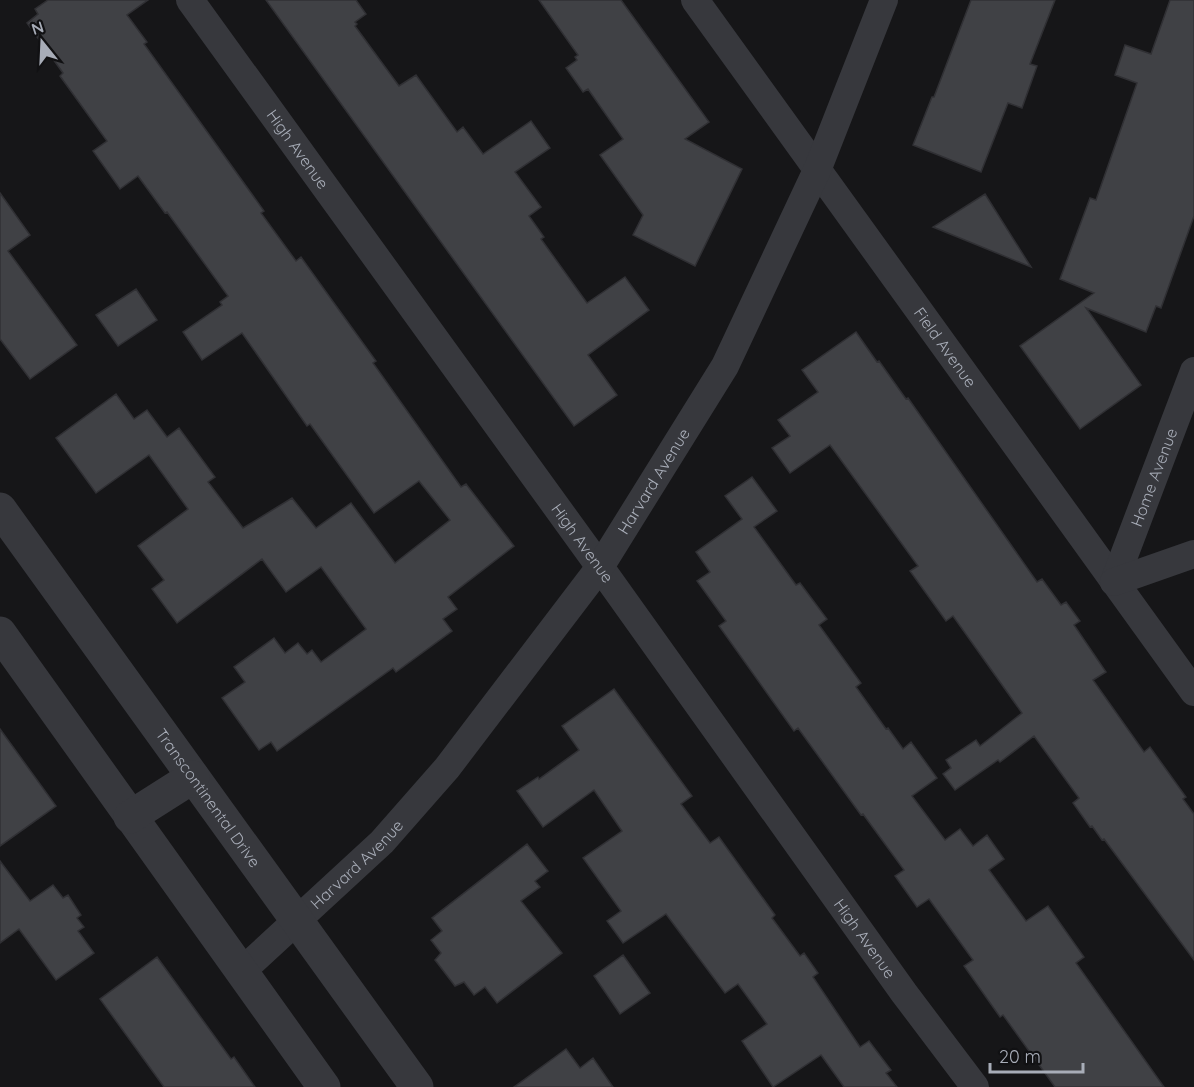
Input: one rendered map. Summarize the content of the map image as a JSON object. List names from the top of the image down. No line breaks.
{"streets":{"street":["High Avenue","Field Avenue","Home Avenue","Harvard Avenue","Transcontinental Drive"]},"crossings":[["High Avenue","Harvard Avenue"],["Field Avenue","Home Avenue"],["Field Avenue","Harvard Avenue"],["Harvard Avenue","Transcontinental Drive"]],"scale_bar":"20 m","north":"top"}
